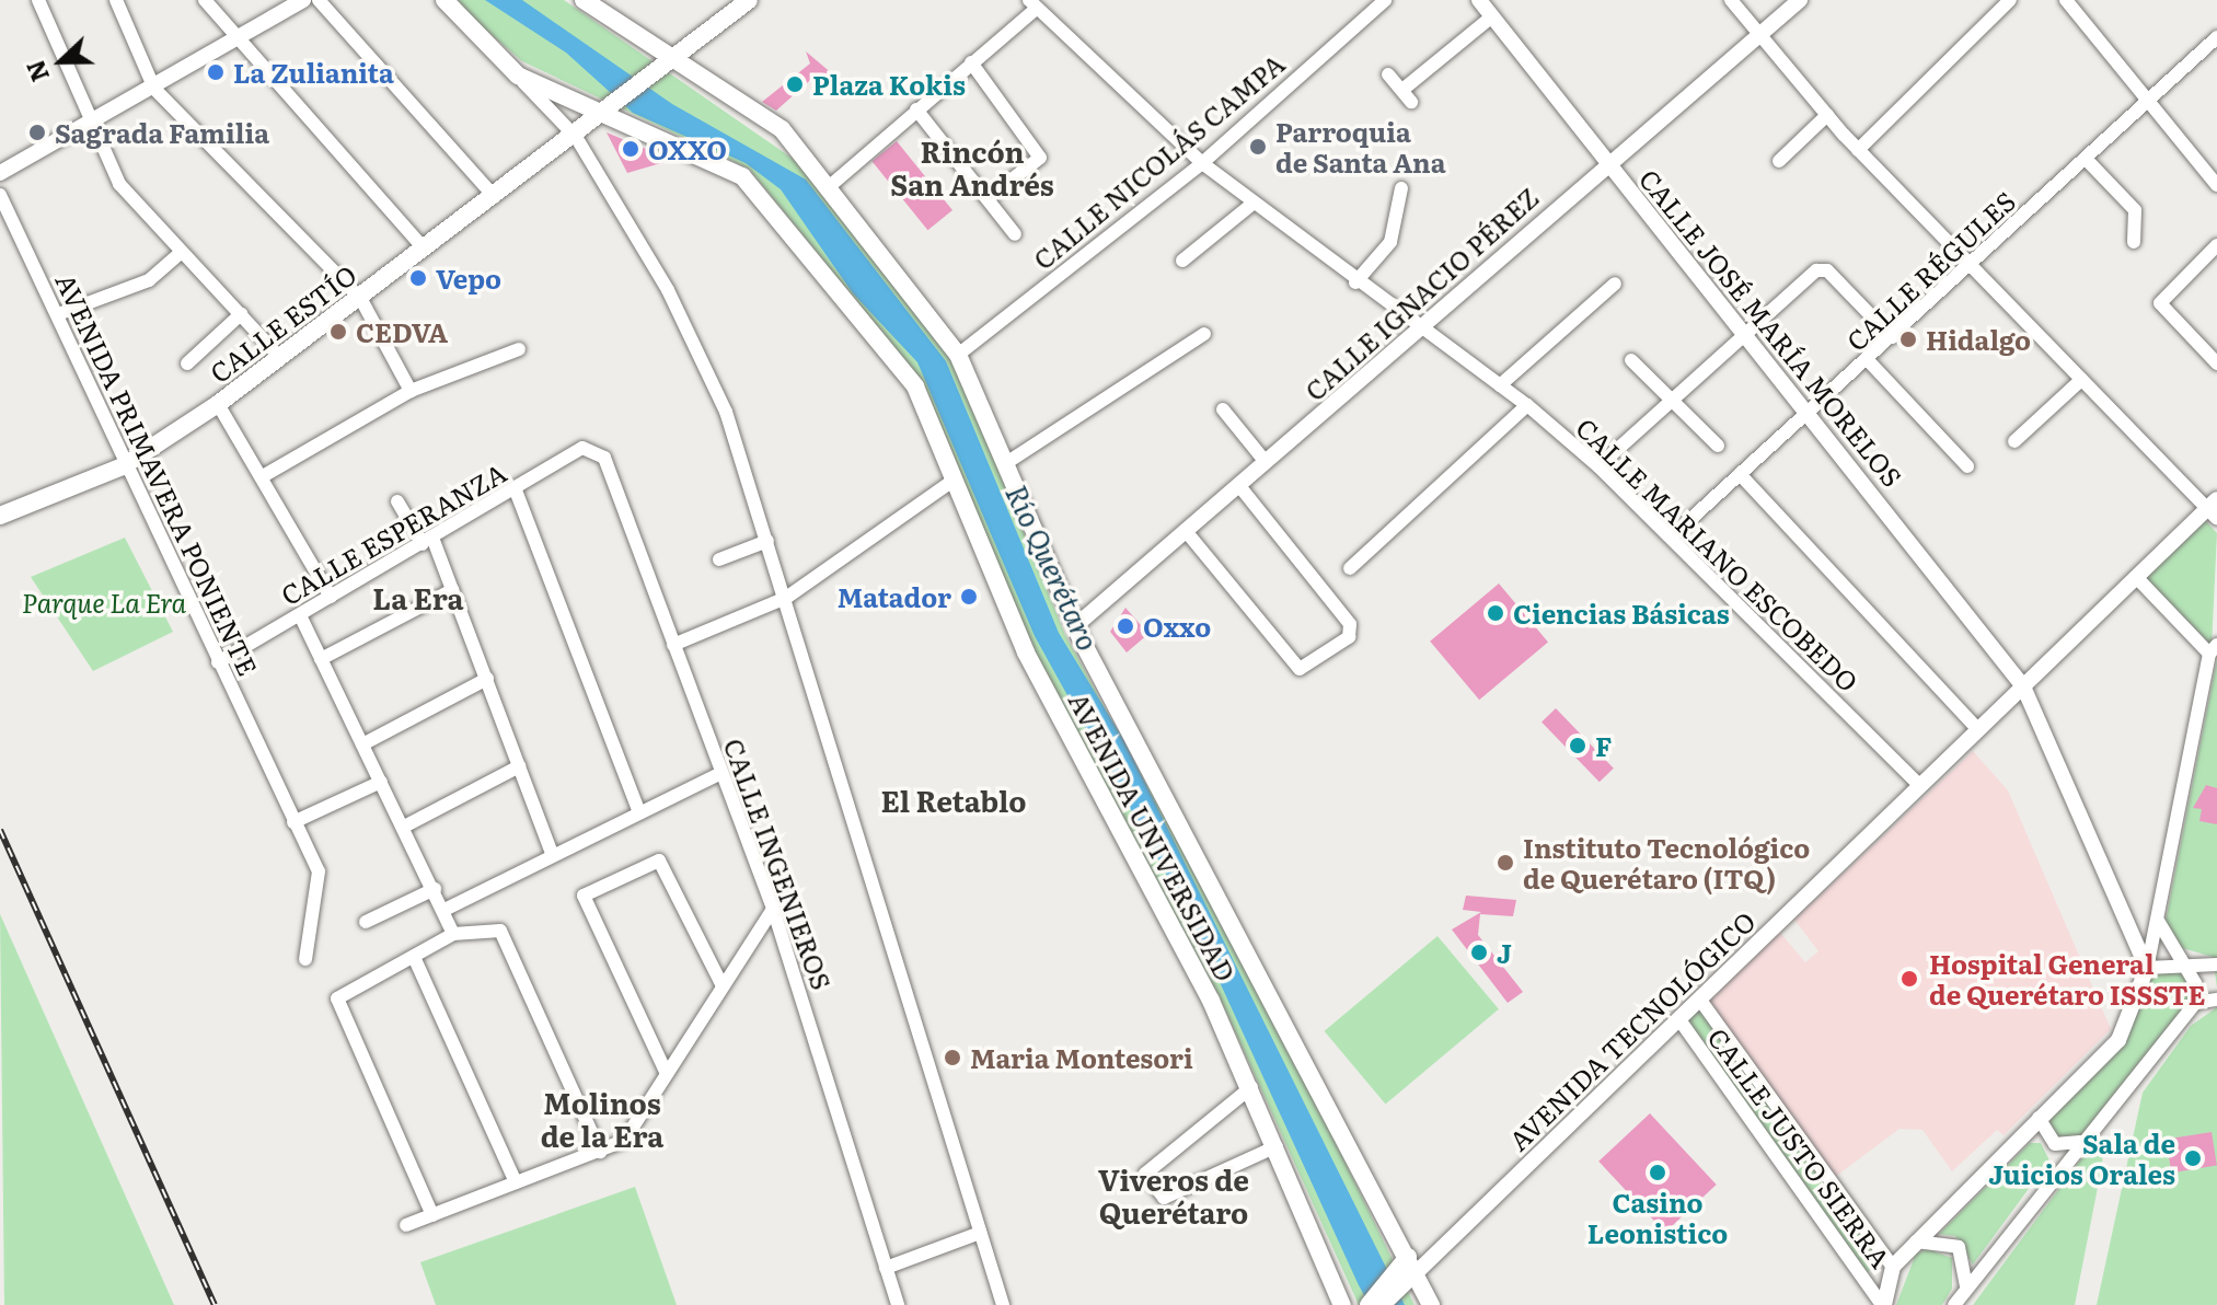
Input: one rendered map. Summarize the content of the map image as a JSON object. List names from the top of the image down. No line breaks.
{"streets":{"main road":["CALLE ESTÍO","AVENIDA UNIVERSIDAD"],"street":["CALLE NICOLÁS CAMPA","CALLE RÉGULES","CALLE IGNACIO PÉREZ","CALLE JOSÉ MARÍA MORELOS","AVENIDA PRIMAVERA PONIENTE","CALLE ESPERANZA","CALLE MARIANO ESCOBEDO","CALLE INGENIEROS","AVENIDA TECNOLÓGICO","CALLE JUSTO SIERRA"]},"crossings":[["CALLE NICOLÁS CAMPA","CALLE MARIANO ESCOBEDO"],["CALLE NICOLÁS CAMPA","AVENIDA UNIVERSIDAD"],["CALLE RÉGULES","CALLE JOSÉ MARÍA MORELOS"],["CALLE RÉGULES","CALLE MARIANO ESCOBEDO"],["CALLE IGNACIO PÉREZ","CALLE JOSÉ MARÍA MORELOS"],["CALLE IGNACIO PÉREZ","CALLE MARIANO ESCOBEDO"],["CALLE IGNACIO PÉREZ","AVENIDA UNIVERSIDAD"],["CALLE ESTÍO","AVENIDA PRIMAVERA PONIENTE"],["CALLE ESTÍO","AVENIDA UNIVERSIDAD"],["CALLE JOSÉ MARÍA MORELOS","AVENIDA TECNOLÓGICO"],["AVENIDA PRIMAVERA PONIENTE","CALLE ESPERANZA"],["CALLE ESPERANZA","CALLE INGENIEROS"],["CALLE MARIANO ESCOBEDO","AVENIDA TECNOLÓGICO"],["AVENIDA UNIVERSIDAD","AVENIDA TECNOLÓGICO"],["AVENIDA TECNOLÓGICO","CALLE JUSTO SIERRA"]],"districts":["Rincón San Andrés","La Era","El Retablo","Molinos de la Era","Viveros de Querétaro"],"water":["Río Querétaro"],"parks":["Parque La Era"],"places":["La Zulianita","Plaza Kokis","Sagrada Familia","Parroquia de Santa Ana","OXXO","Vepo","CEDVA","Hidalgo","Matador","Ciencias Básicas","Oxxo","F","Instituto Tecnológico de Querétaro (ITQ)","J","Hospital General de Querétaro ISSSTE","Maria Montesori","Sala de Juicios Orales","Casino Leonistico"],"north":"left"}
